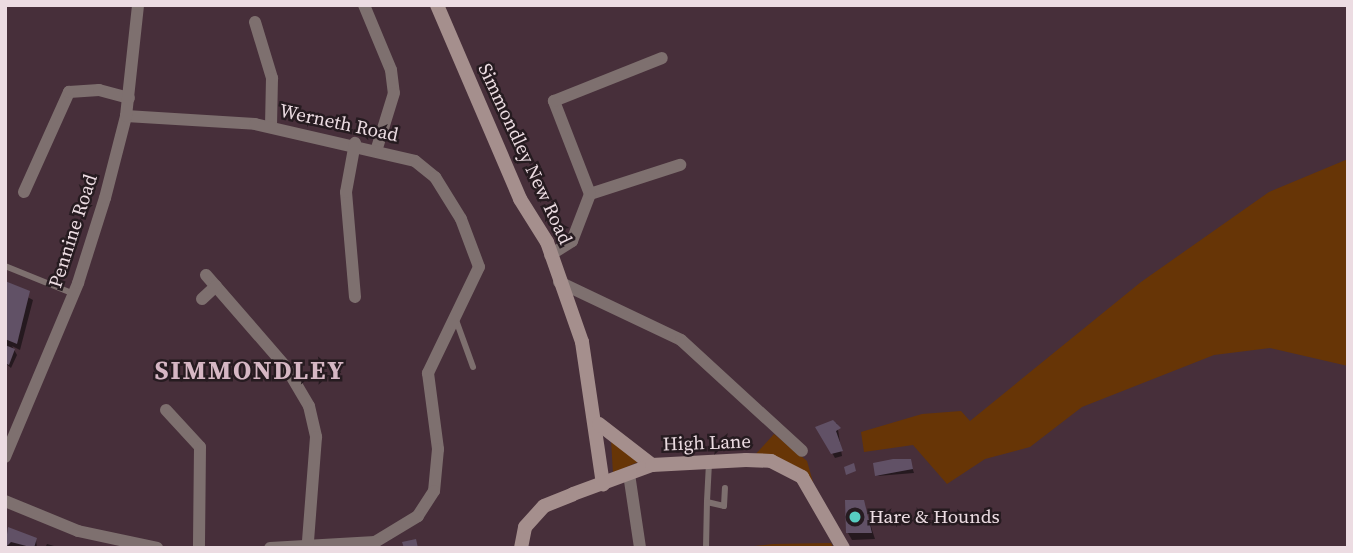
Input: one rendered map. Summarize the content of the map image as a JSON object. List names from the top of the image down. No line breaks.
{"streets":{"street":["Werneth Road","Simmondley New Road","Pennine Road","High Lane"]},"crossings":[["Werneth Road","Pennine Road"],["Simmondley New Road","High Lane"]],"districts":["SIMMONDLEY"],"places":["Hare & Hounds"]}
